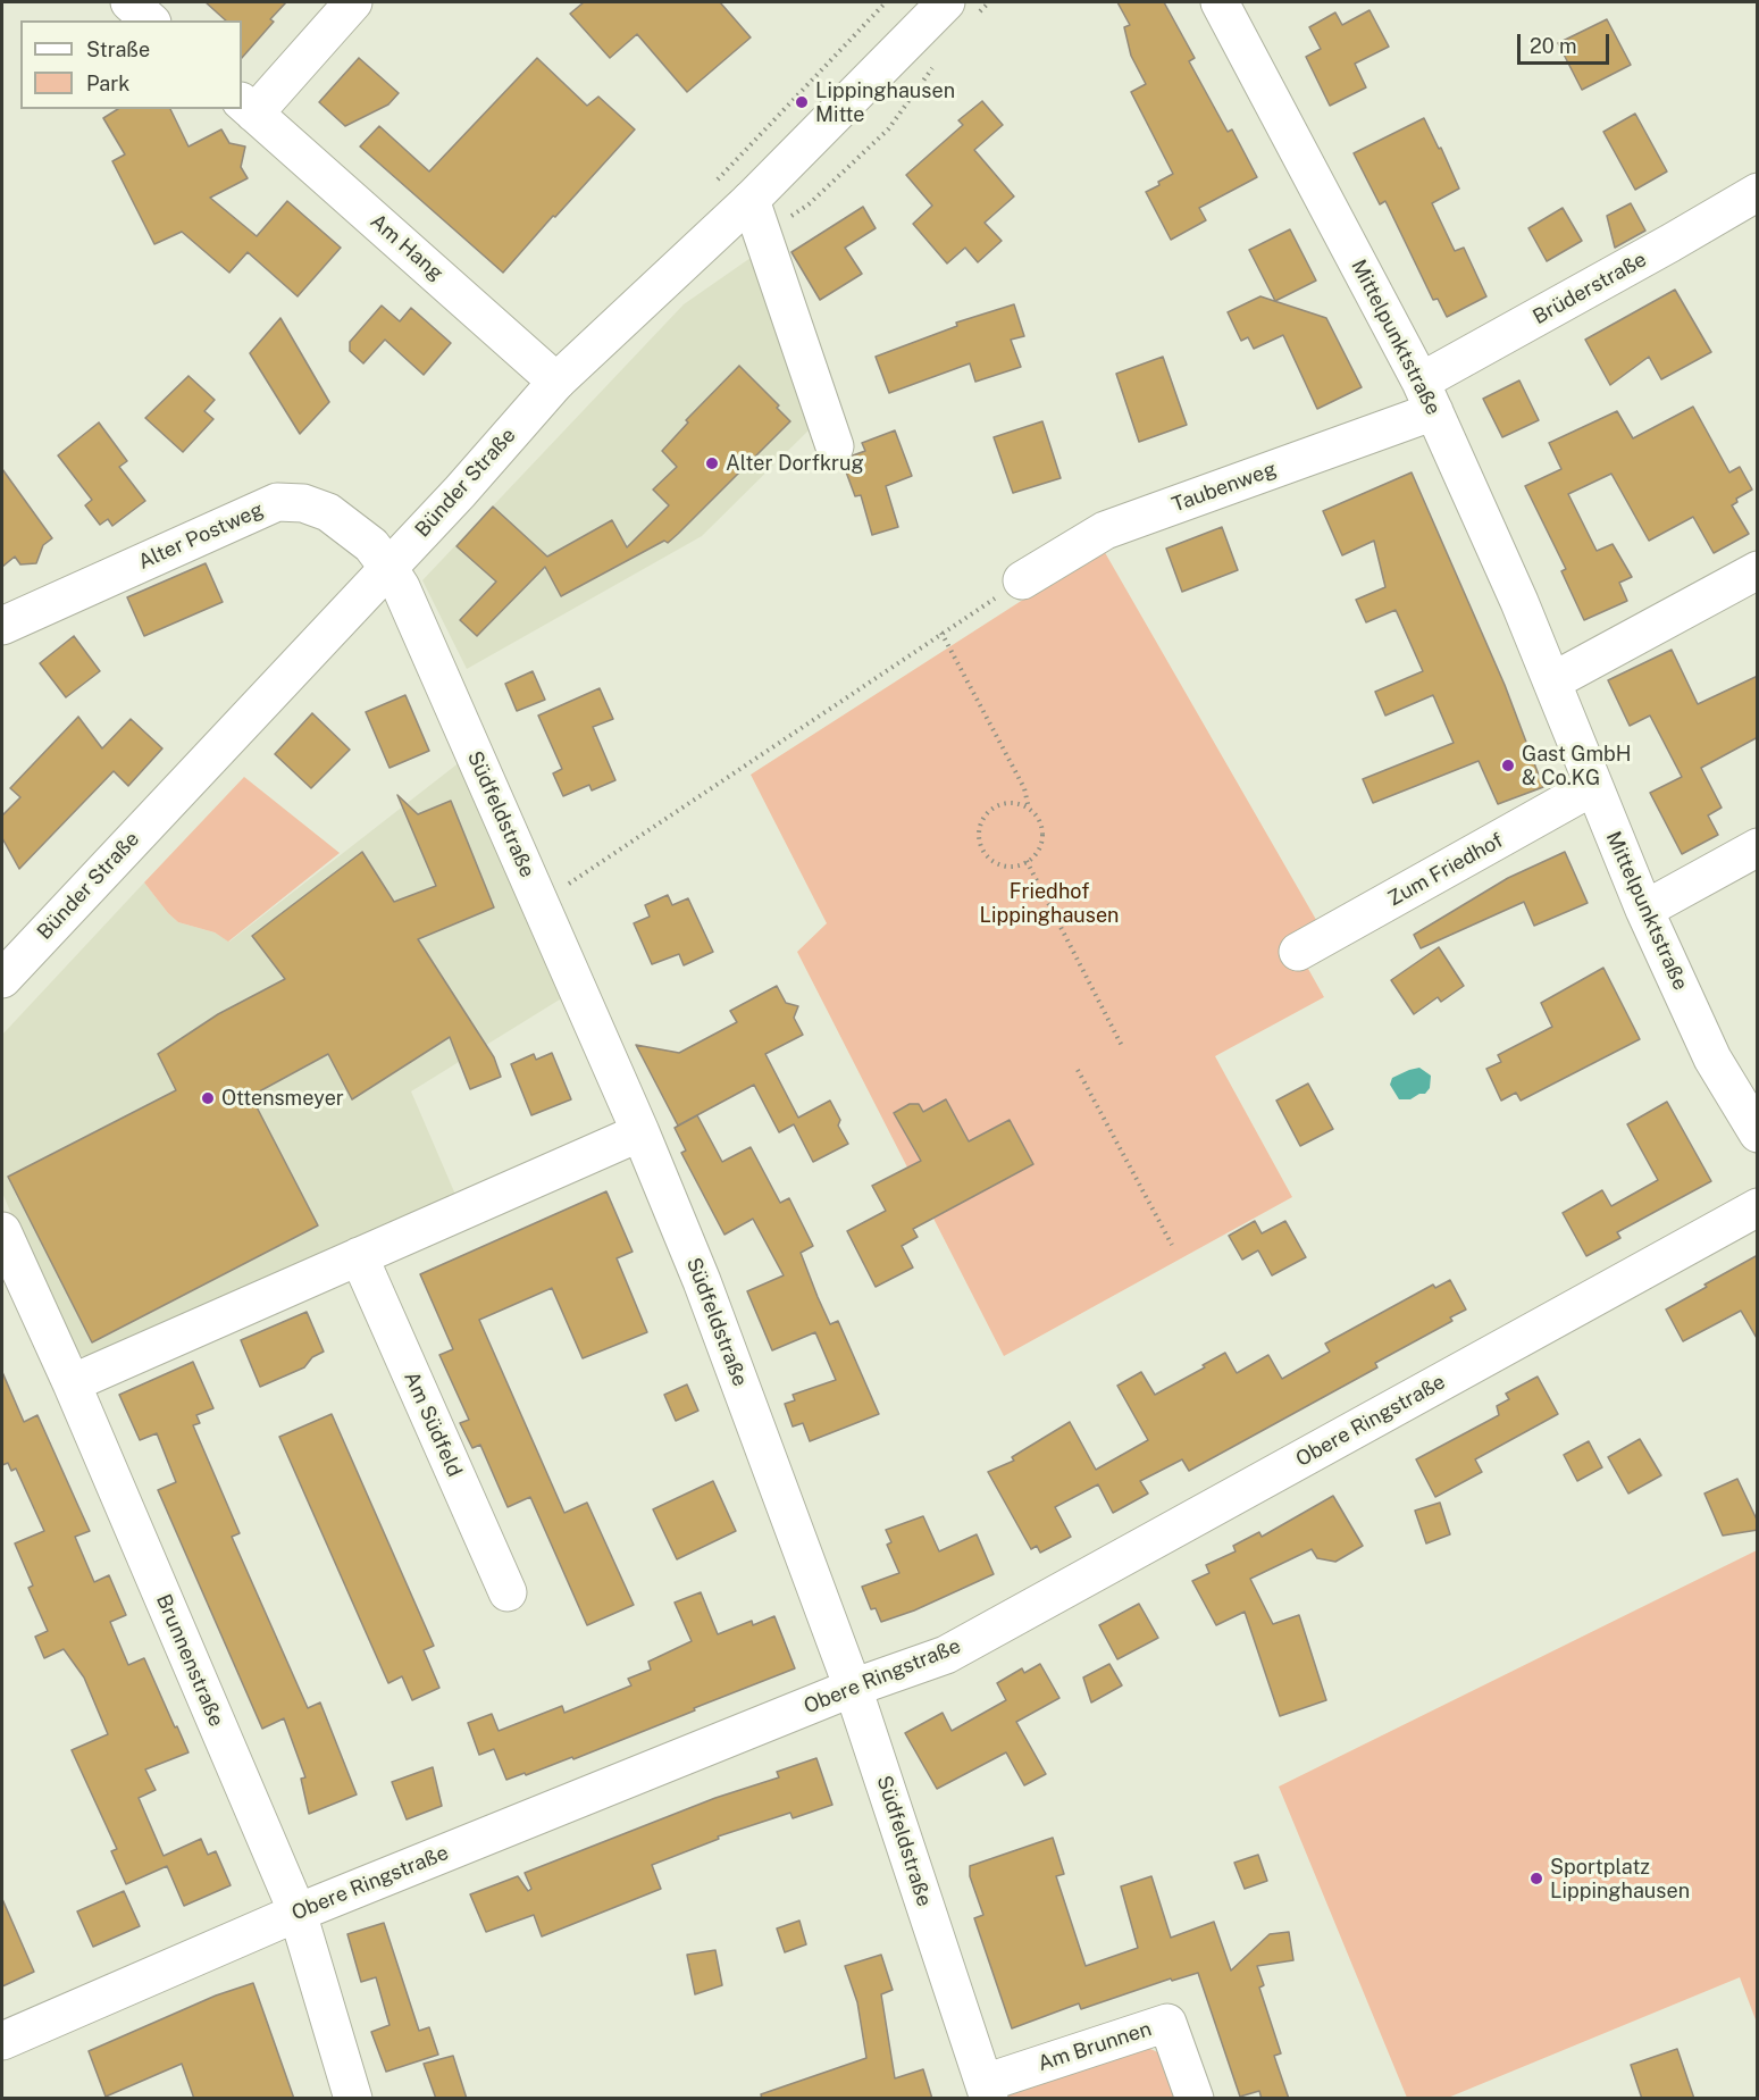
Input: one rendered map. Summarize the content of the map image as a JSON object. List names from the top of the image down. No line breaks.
{"streets":{"street":["Am Hang","Brüderstraße","Mittelpunktstraße","Bünder Straße","Taubenweg","Alter Postweg","Südfeldstraße","Zum Friedhof","Obere Ringstraße","Am Südfeld","Brunnenstraße","Am Brunnen"]},"crossings":[["Am Hang","Bünder Straße"],["Brüderstraße","Mittelpunktstraße"],["Brüderstraße","Taubenweg"],["Mittelpunktstraße","Taubenweg"],["Mittelpunktstraße","Zum Friedhof"],["Bünder Straße","Alter Postweg"],["Bünder Straße","Südfeldstraße"],["Alter Postweg","Südfeldstraße"],["Südfeldstraße","Obere Ringstraße"],["Südfeldstraße","Am Brunnen"],["Obere Ringstraße","Brunnenstraße"]],"parks":["Friedhof Lippinghausen"],"places":["Lippinghausen Mitte","Alter Dorfkrug","Gast GmbH & Co.KG","Ottensmeyer","Sportplatz Lippinghausen"],"legend":["Straße","Park"],"scale_bar":"20 m"}
